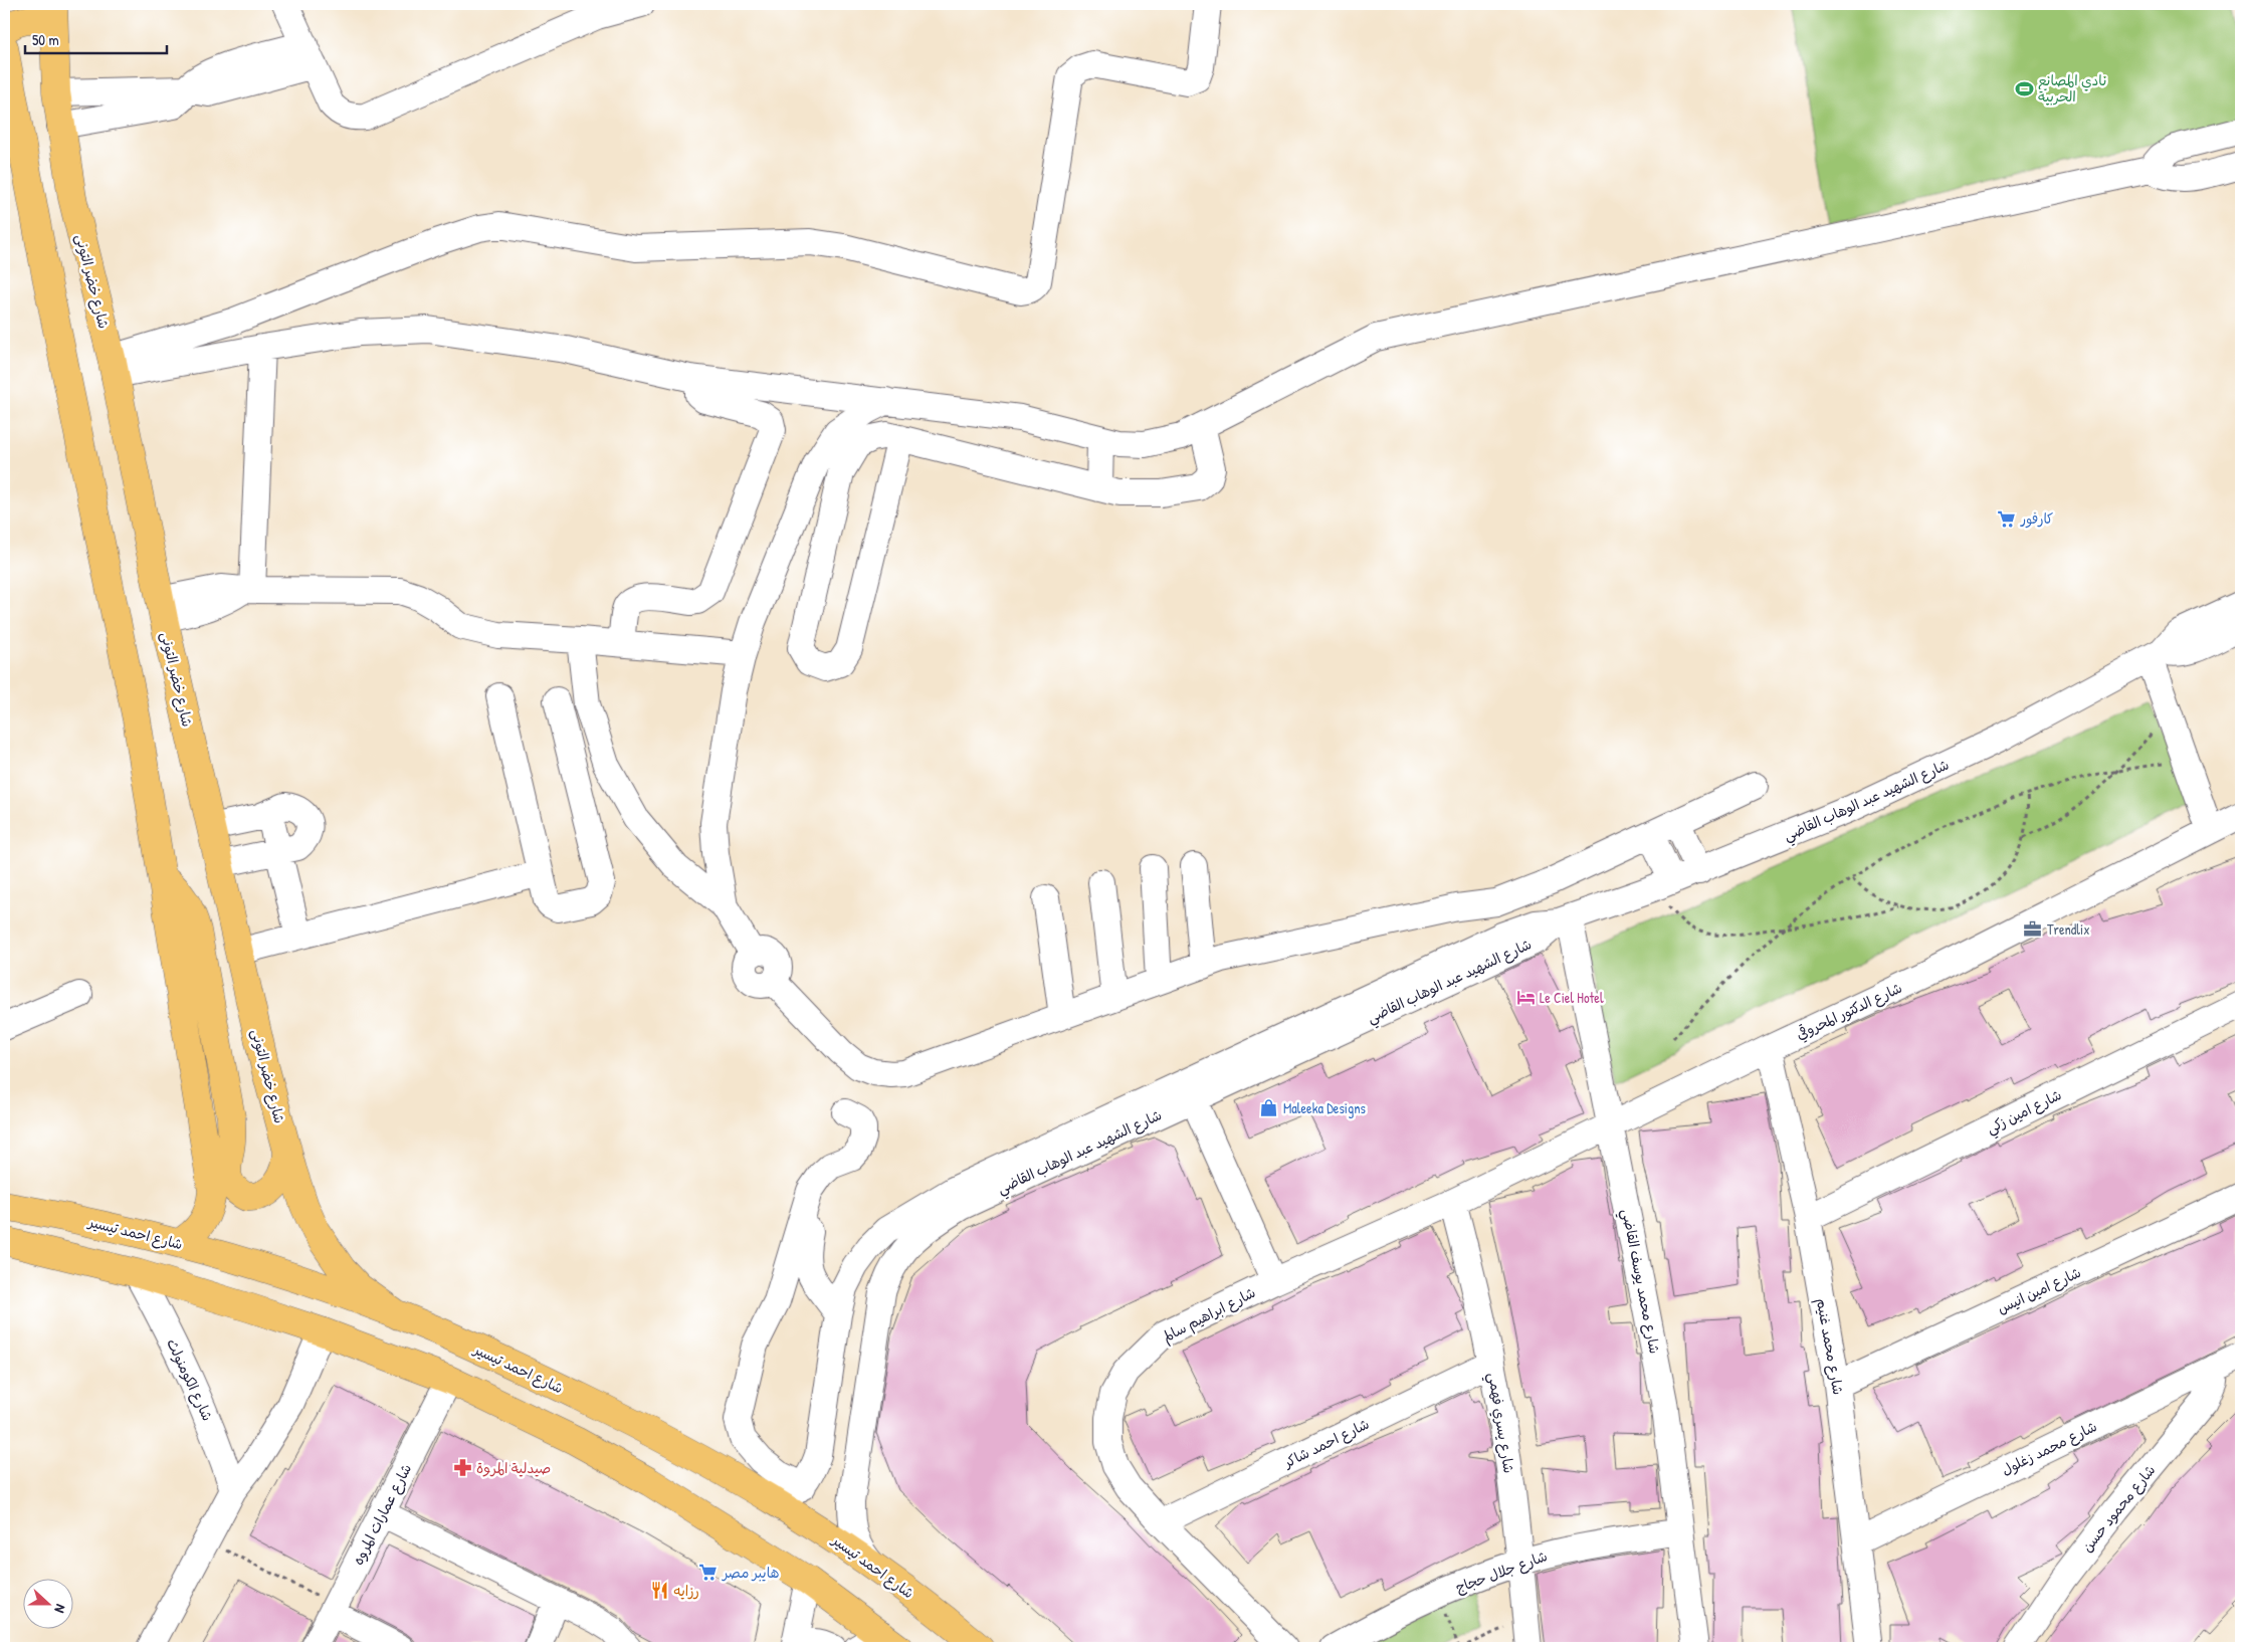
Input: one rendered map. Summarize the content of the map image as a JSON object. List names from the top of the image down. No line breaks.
{"streets":{"main road":["شارع خضر التونى","شارع احمد تيسير"],"street":["شارع الشهيد عبد الوهاب القاضي","شارع الدكتور المحروقي","شارع امين زكي","شارع محمد يوسف القاضي","شارع امين انيس","شارع ابراهيم سالم","شارع محمد غنيم","شارع الكومنولث","شارع يسري فهمي","شارع احمد شاكر","شارع محمد زغلول","شارع محمود حسن","شارع عمارات المروه","شارع جلال حجاج"]},"crossings":[["شارع خضر التونى","شارع احمد تيسير"],["شارع الشهيد عبد الوهاب القاضي","شارع احمد تيسير"],["شارع الشهيد عبد الوهاب القاضي","شارع محمد يوسف القاضي"],["شارع الدكتور المحروقي","شارع محمد يوسف القاضي"],["شارع الدكتور المحروقي","شارع ابراهيم سالم"],["شارع الدكتور المحروقي","شارع محمد غنيم"],["شارع الدكتور المحروقي","شارع يسري فهمي"],["شارع امين زكي","شارع محمد غنيم"],["شارع محمد يوسف القاضي","شارع جلال حجاج"],["شارع امين انيس","شارع محمد غنيم"],["شارع ابراهيم سالم","شارع يسري فهمي"],["شارع ابراهيم سالم","شارع احمد شاكر"],["شارع محمد غنيم","شارع محمد زغلول"],["شارع يسري فهمي","شارع احمد شاكر"],["شارع يسري فهمي","شارع جلال حجاج"],["شارع محمد زغلول","شارع محمود حسن"]],"places":{"sports":["نادي المصانع الحربية"],"supermarket":["كارفور","هايبر مصر"],"office":["Trendlix"],"hotel":["Le Ciel Hotel"],"shop":["Maleeka Designs"],"pharmacy":["صيدلية المروة"],"restaurant":["رزايه"]},"scale_bar":"50 m","north":"right"}
